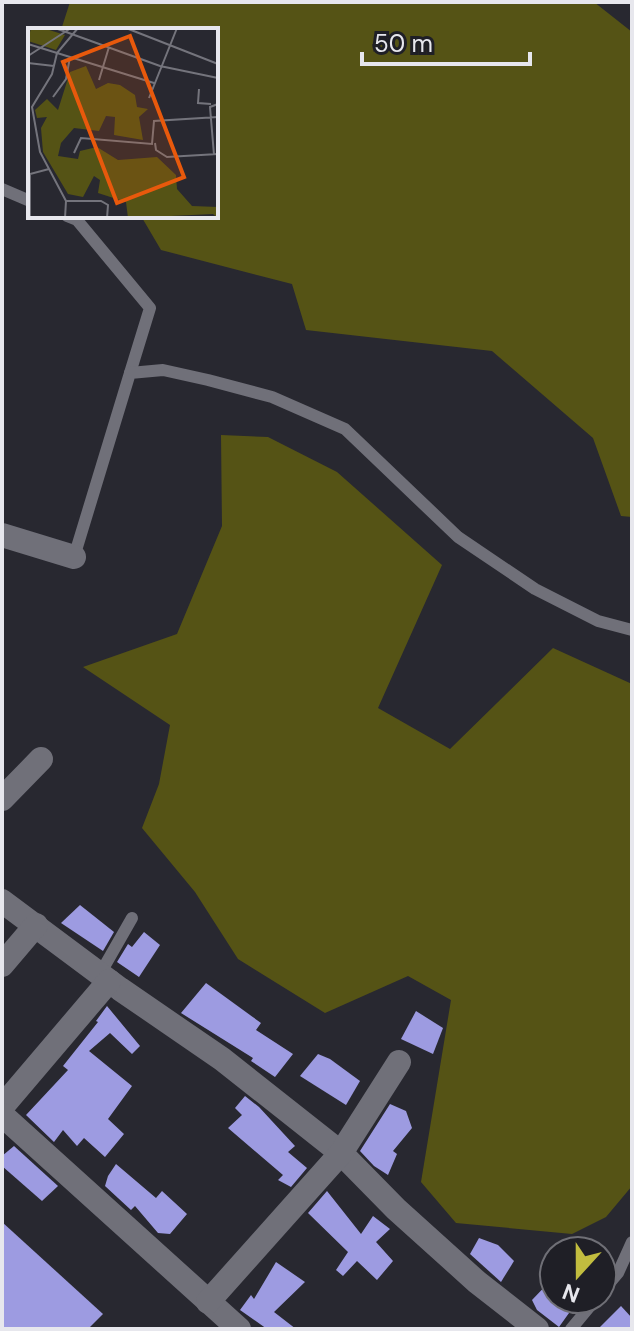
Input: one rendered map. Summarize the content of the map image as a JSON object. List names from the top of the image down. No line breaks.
{"scale_bar":"50 m","north":"bottom"}
